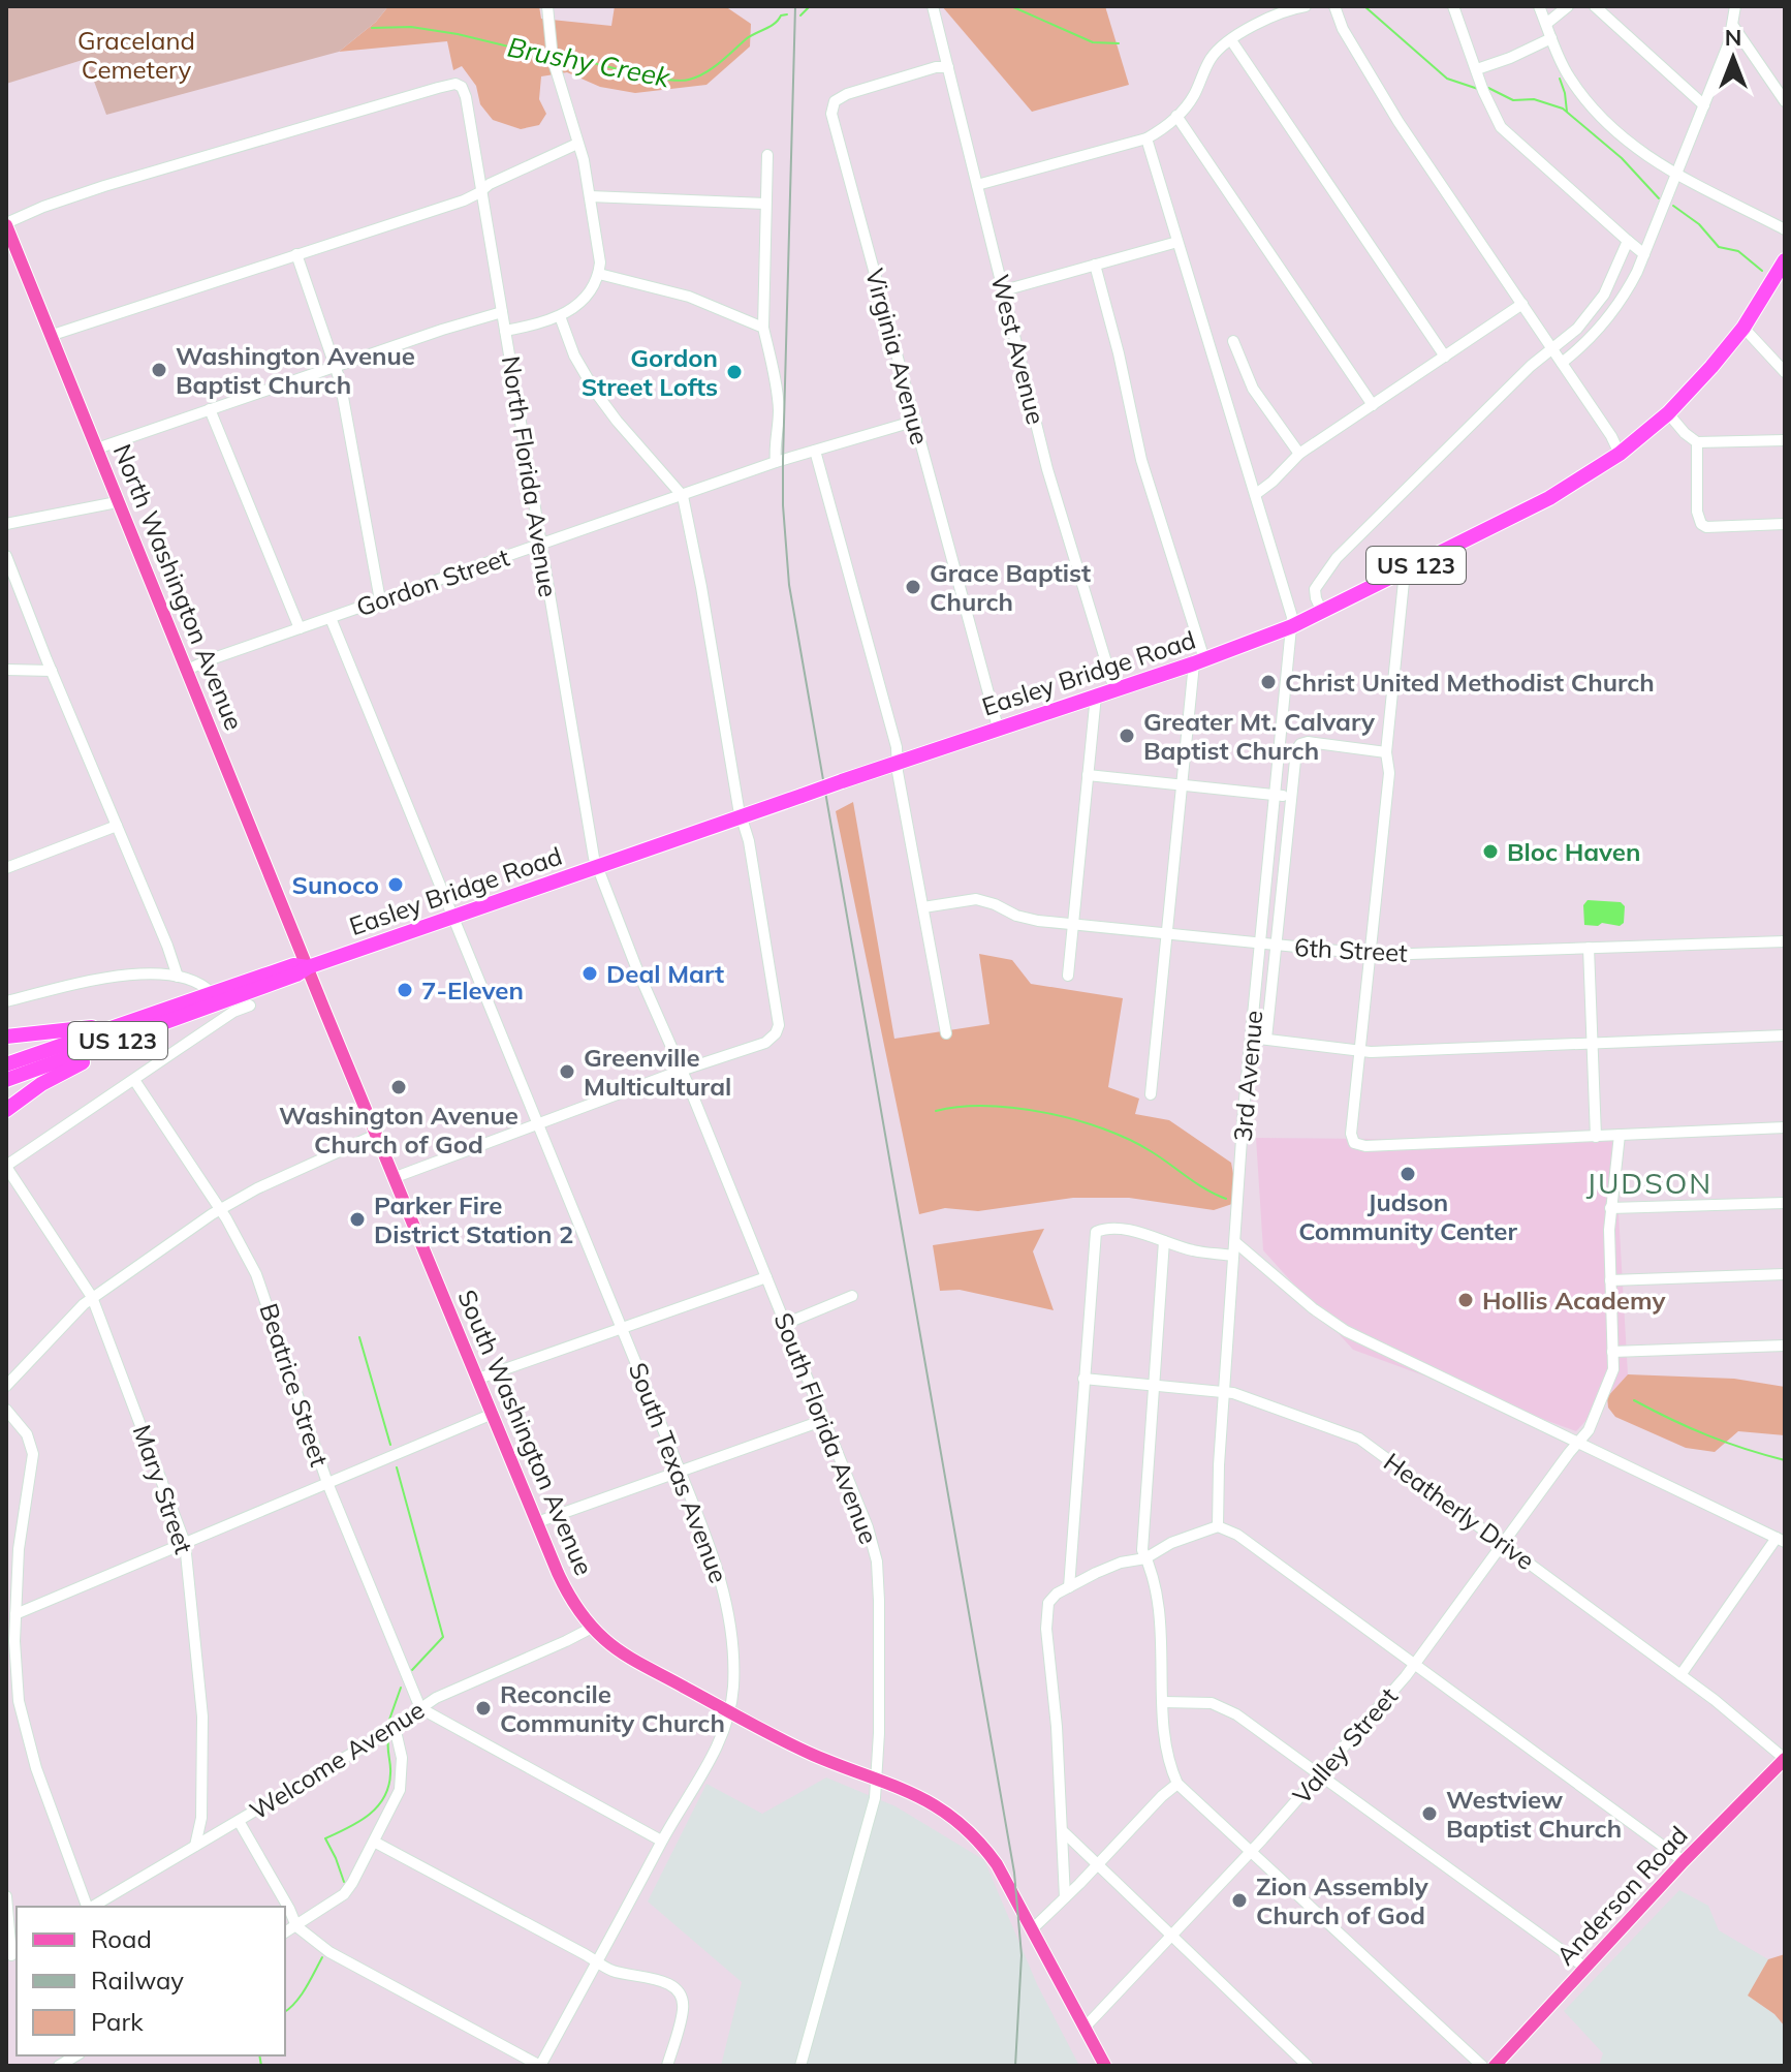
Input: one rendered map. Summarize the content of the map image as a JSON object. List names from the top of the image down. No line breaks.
{"streets":{"highway":["US 123","Easley Bridge Road"],"main road":["North Washington Avenue","South Washington Avenue","Anderson Road"],"street":["West Avenue","Virginia Avenue","North Florida Avenue","Gordon Street","6th Street","3rd Avenue","Beatrice Street","South Florida Avenue","South Texas Avenue","Mary Street","Heatherly Drive","Valley Street","Welcome Avenue"]},"crossings":[["West Avenue","Virginia Avenue"],["West Avenue","Easley Bridge Road"],["Virginia Avenue","Gordon Street"],["Virginia Avenue","Easley Bridge Road"],["North Florida Avenue","Gordon Street"],["North Florida Avenue","North Washington Avenue"],["North Florida Avenue","Easley Bridge Road"],["North Florida Avenue","South Florida Avenue"],["US 123","Easley Bridge Road"],["Gordon Street","North Washington Avenue"],["Gordon Street","South Texas Avenue"],["North Washington Avenue","Easley Bridge Road"],["North Washington Avenue","South Washington Avenue"],["Easley Bridge Road","3rd Avenue"],["Easley Bridge Road","South Florida Avenue"],["Easley Bridge Road","South Washington Avenue"],["Easley Bridge Road","South Texas Avenue"],["6th Street","3rd Avenue"],["3rd Avenue","Heatherly Drive"],["Beatrice Street","Welcome Avenue"],["South Florida Avenue","South Washington Avenue"],["South Washington Avenue","South Texas Avenue"],["South Washington Avenue","Valley Street"],["South Washington Avenue","Welcome Avenue"],["Mary Street","Welcome Avenue"],["Heatherly Drive","Valley Street"],["Heatherly Drive","Anderson Road"]],"districts":["JUDSON"],"water":["Brushy Creek"],"parks":["Graceland Cemetery"],"places":["Washington Avenue Baptist Church","Gordon Street Lofts","Grace Baptist Church","Christ United Methodist Church","Greater Mt. Calvary Baptist Church","Bloc Haven","Sunoco","Deal Mart","7-Eleven","Greenville Multicultural","Washington Avenue Church of God","Judson Community Center","Parker Fire District Station 2","Hollis Academy","Reconcile Community Church","Westview Baptist Church","Zion Assembly Church of God"],"legend":["Road","Railway","Park"],"north":"top"}
